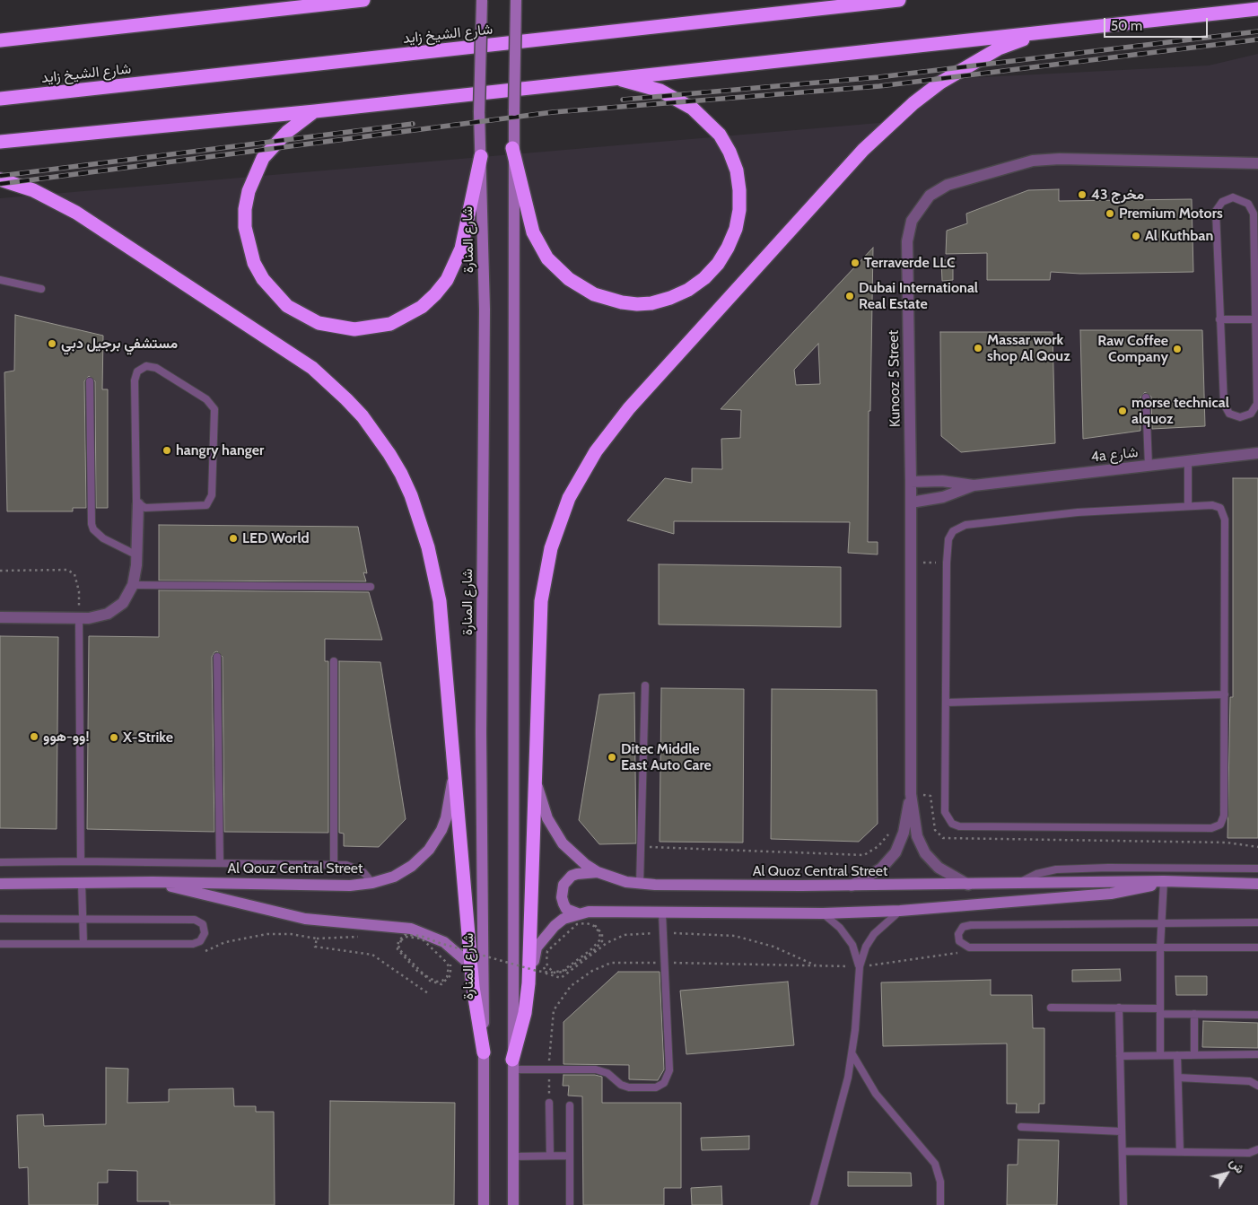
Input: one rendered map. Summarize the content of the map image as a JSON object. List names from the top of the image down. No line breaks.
{"streets":{"highway":["شارع الشيخ زايد"],"street":["شارع المنارة","Kunooz 5 Street","4a شارع","Al Qouz Central Street","Al Quoz Central Street"]},"crossings":[["Kunooz 5 Street","4a شارع"],["Kunooz 5 Street","Al Quoz Central Street"]],"places":["مخرج 43","Premium Motors","Al Kuthban","Terraverde LLC","Dubai International Real Estate","مستشفي برجيل دبي","Massar work shop Al Qouz","Raw Coffee Company","morse technical alquoz","hangry hanger","LED World","وو-هوو!","X-Strike","Ditec Middle East Auto Care"],"scale_bar":"50 m","north":"top right"}
